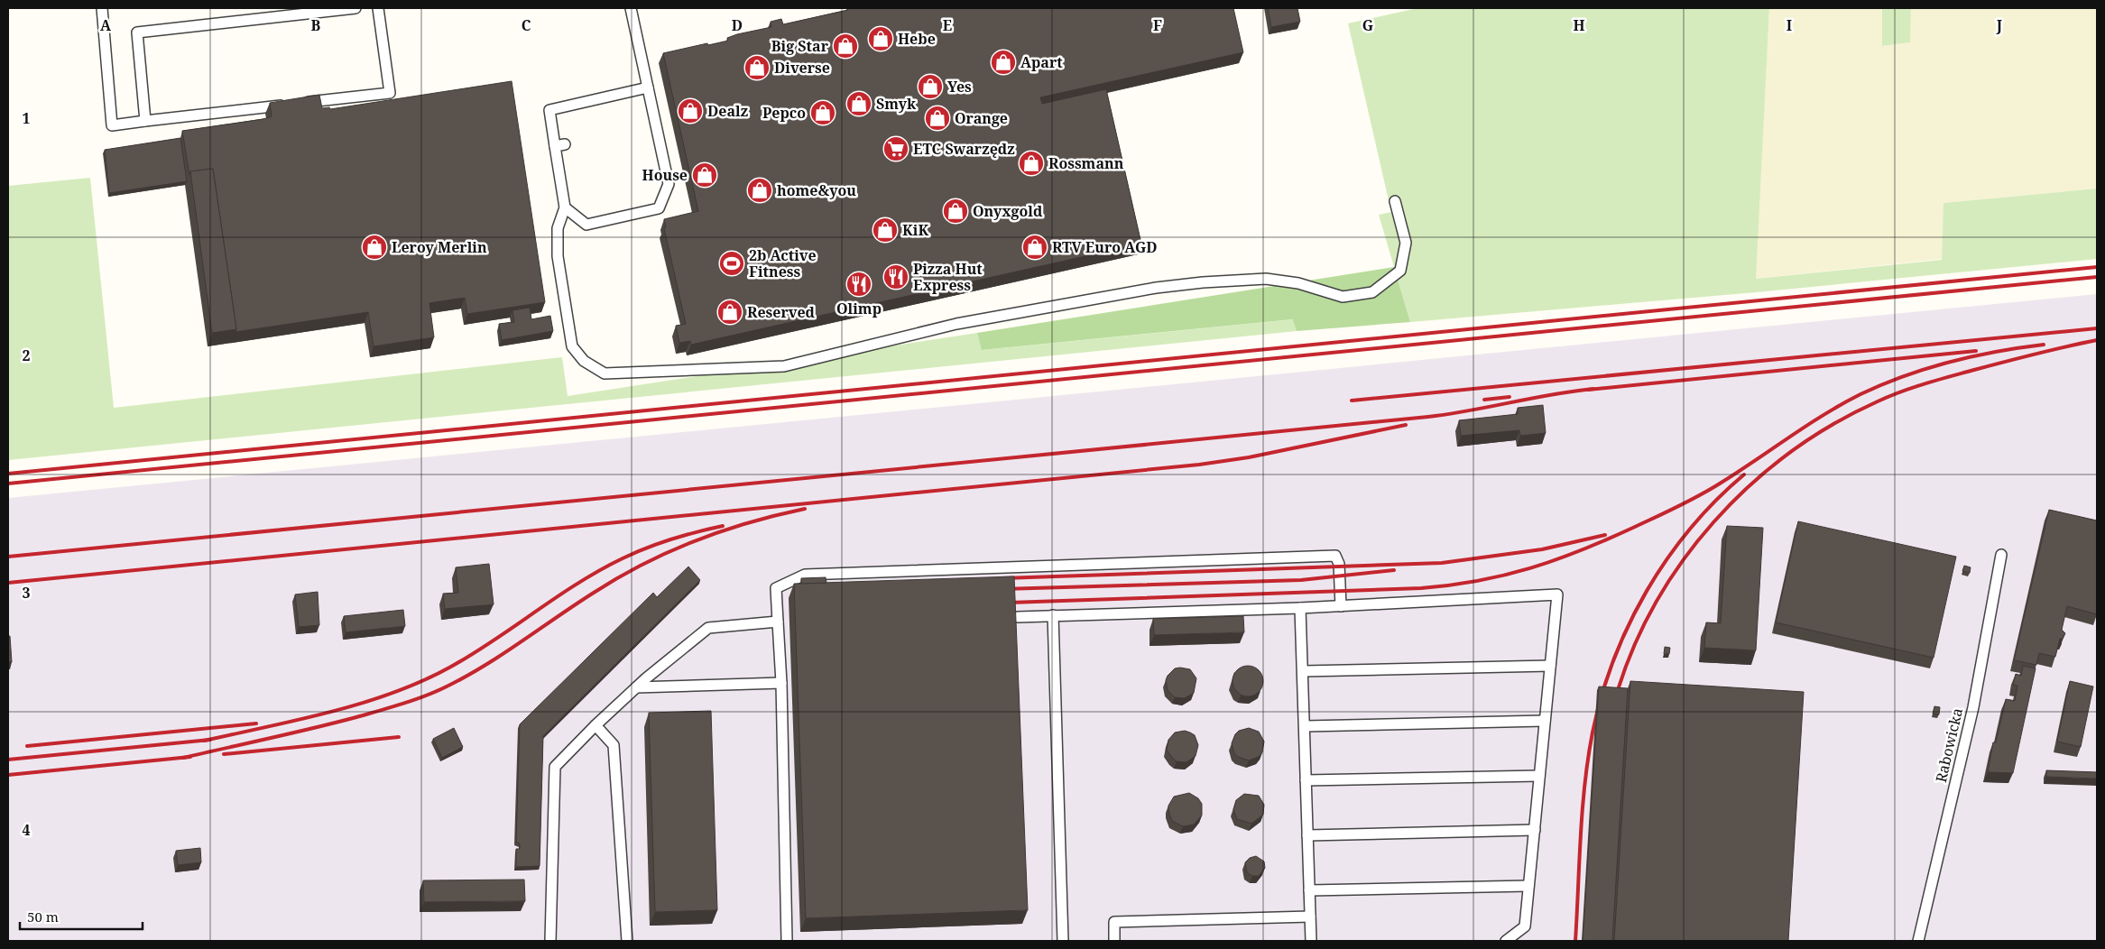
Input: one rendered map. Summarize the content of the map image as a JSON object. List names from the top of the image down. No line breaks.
{"streets":{"lane":["Rabowicka"]},"places":{"shop":["Hebe","Big Star","Apart","Diverse","Yes","Smyk","Dealz","Pepco","Orange","Rossmann","House","home&you","Onyxgold","KiK","Leroy Merlin","RTV Euro AGD","Reserved"],"supermarket":["ETC Swarzędz"],"sports":["2b Active Fitness"],"restaurant":["Pizza Hut Express","Olimp"]},"scale_bar":"50 m","grid":{"columns":["A","B","C","D","E","F","G","H","I","J"],"rows":["1","2","3","4"]}}
